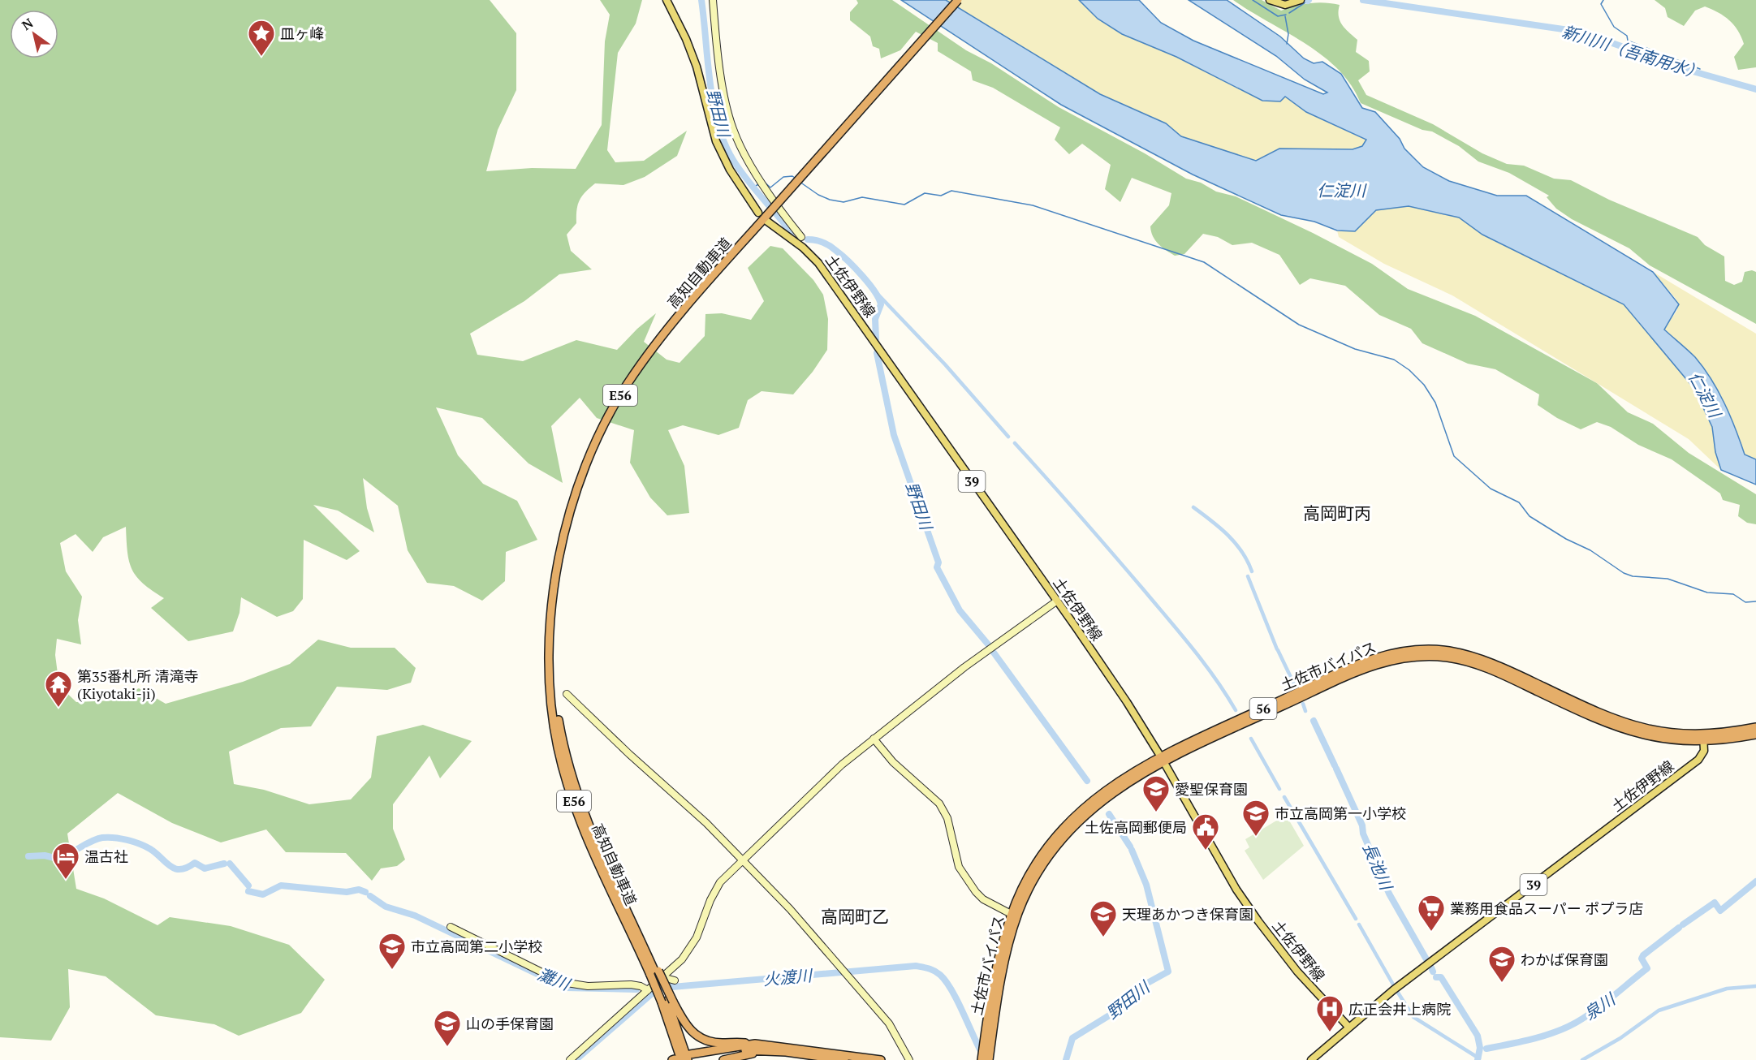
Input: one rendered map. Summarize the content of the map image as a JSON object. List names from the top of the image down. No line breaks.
{"streets":{"highway":["高知自動車道","E56","土佐市バイパス","56"],"main road":["土佐伊野線","39"]},"crossings":[["高知自動車道","土佐伊野線"],["土佐伊野線","土佐市バイパス"]],"districts":["高岡町丙","高岡町乙"],"water":["新川川（吾南用水）","野田川","仁淀川","長池川","火渡川","灘川","泉川"],"places":{"place":["皿ヶ峰"],"temple":["第35番札所 清滝寺 (Kiyotaki-ji)"],"school or university":["愛聖保育園","市立高岡第一小学校","天理あかつき保育園","市立高岡第二小学校","わかば保育園","山の手保育園"],"public building":["土佐高岡郵便局"],"hotel":["温古社"],"supermarket":["業務用食品スーパー ポプラ店"],"hospital":["広正会井上病院"]},"north":"top left"}
